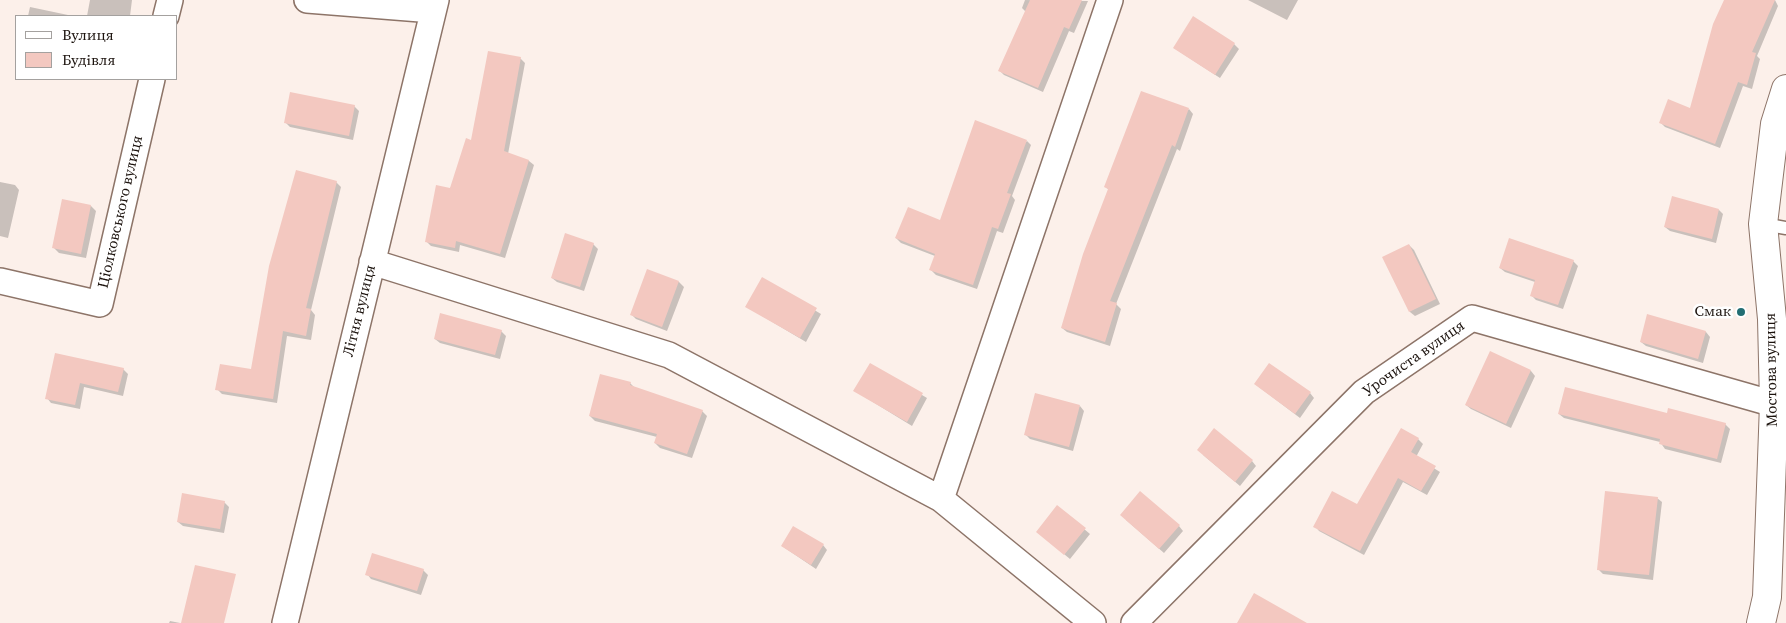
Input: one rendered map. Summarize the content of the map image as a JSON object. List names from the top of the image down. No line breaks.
{"streets":{"street":["Ціолковського вулиця","Літня вулиця","Урочиста вулиця","Мостова вулиця"]},"crossings":[["Урочиста вулиця","Мостова вулиця"]],"places":["Смак"],"legend":["Вулиця","Будівля"]}
